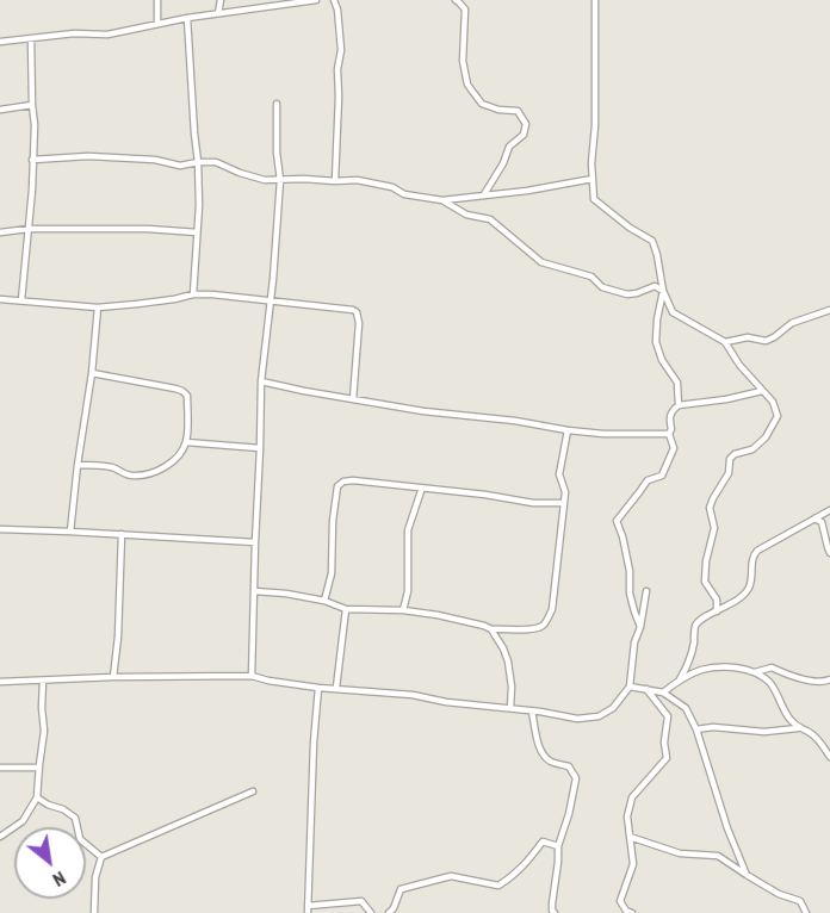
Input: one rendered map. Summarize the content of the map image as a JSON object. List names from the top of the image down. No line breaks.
{"north":"bottom right"}
